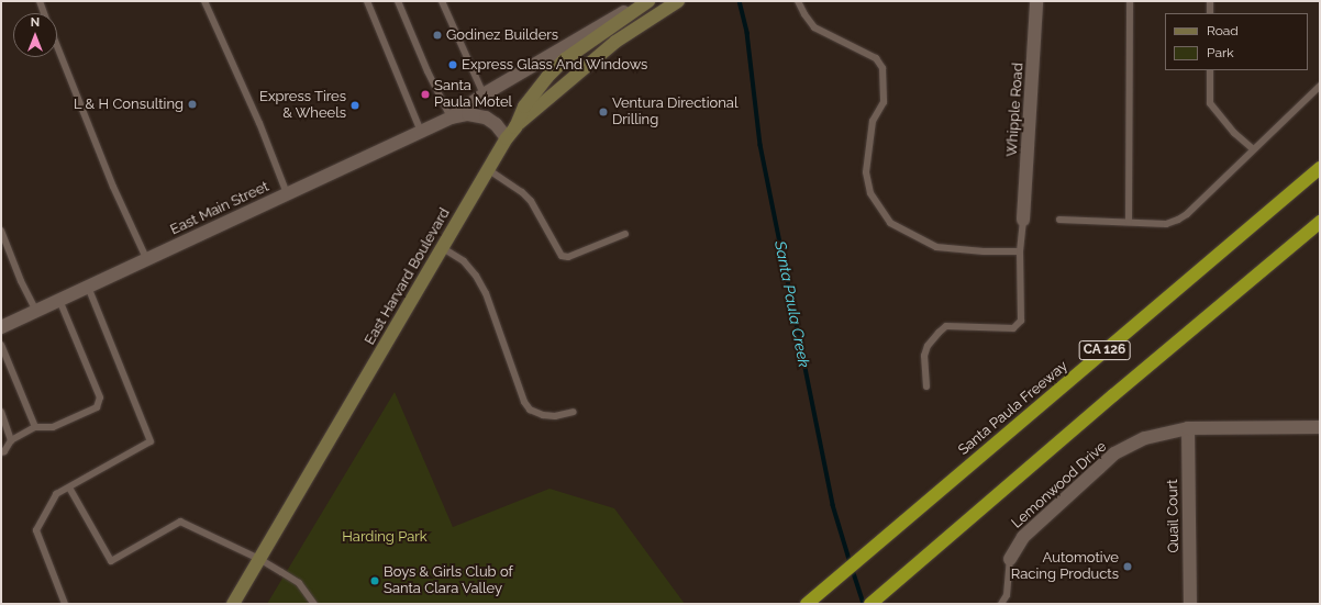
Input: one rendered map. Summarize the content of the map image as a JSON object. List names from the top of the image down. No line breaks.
{"streets":{"highway":["CA 126","Santa Paula Freeway"],"main road":["East Harvard Boulevard"],"street":["Whipple Road","East Main Street","Lemonwood Drive","Quail Court"]},"crossings":[["East Main Street","East Harvard Boulevard"],["Lemonwood Drive","Quail Court"]],"water":["Santa Paula Creek"],"parks":["Harding Park"],"places":["Godinez Builders","Express Glass And Windows","Santa Paula Motel","L & H Consulting","Express Tires & Wheels","Ventura Directional Drilling","Automotive Racing Products","Boys & Girls Club of Santa Clara Valley"],"legend":["Road","Park"],"north":"top"}
